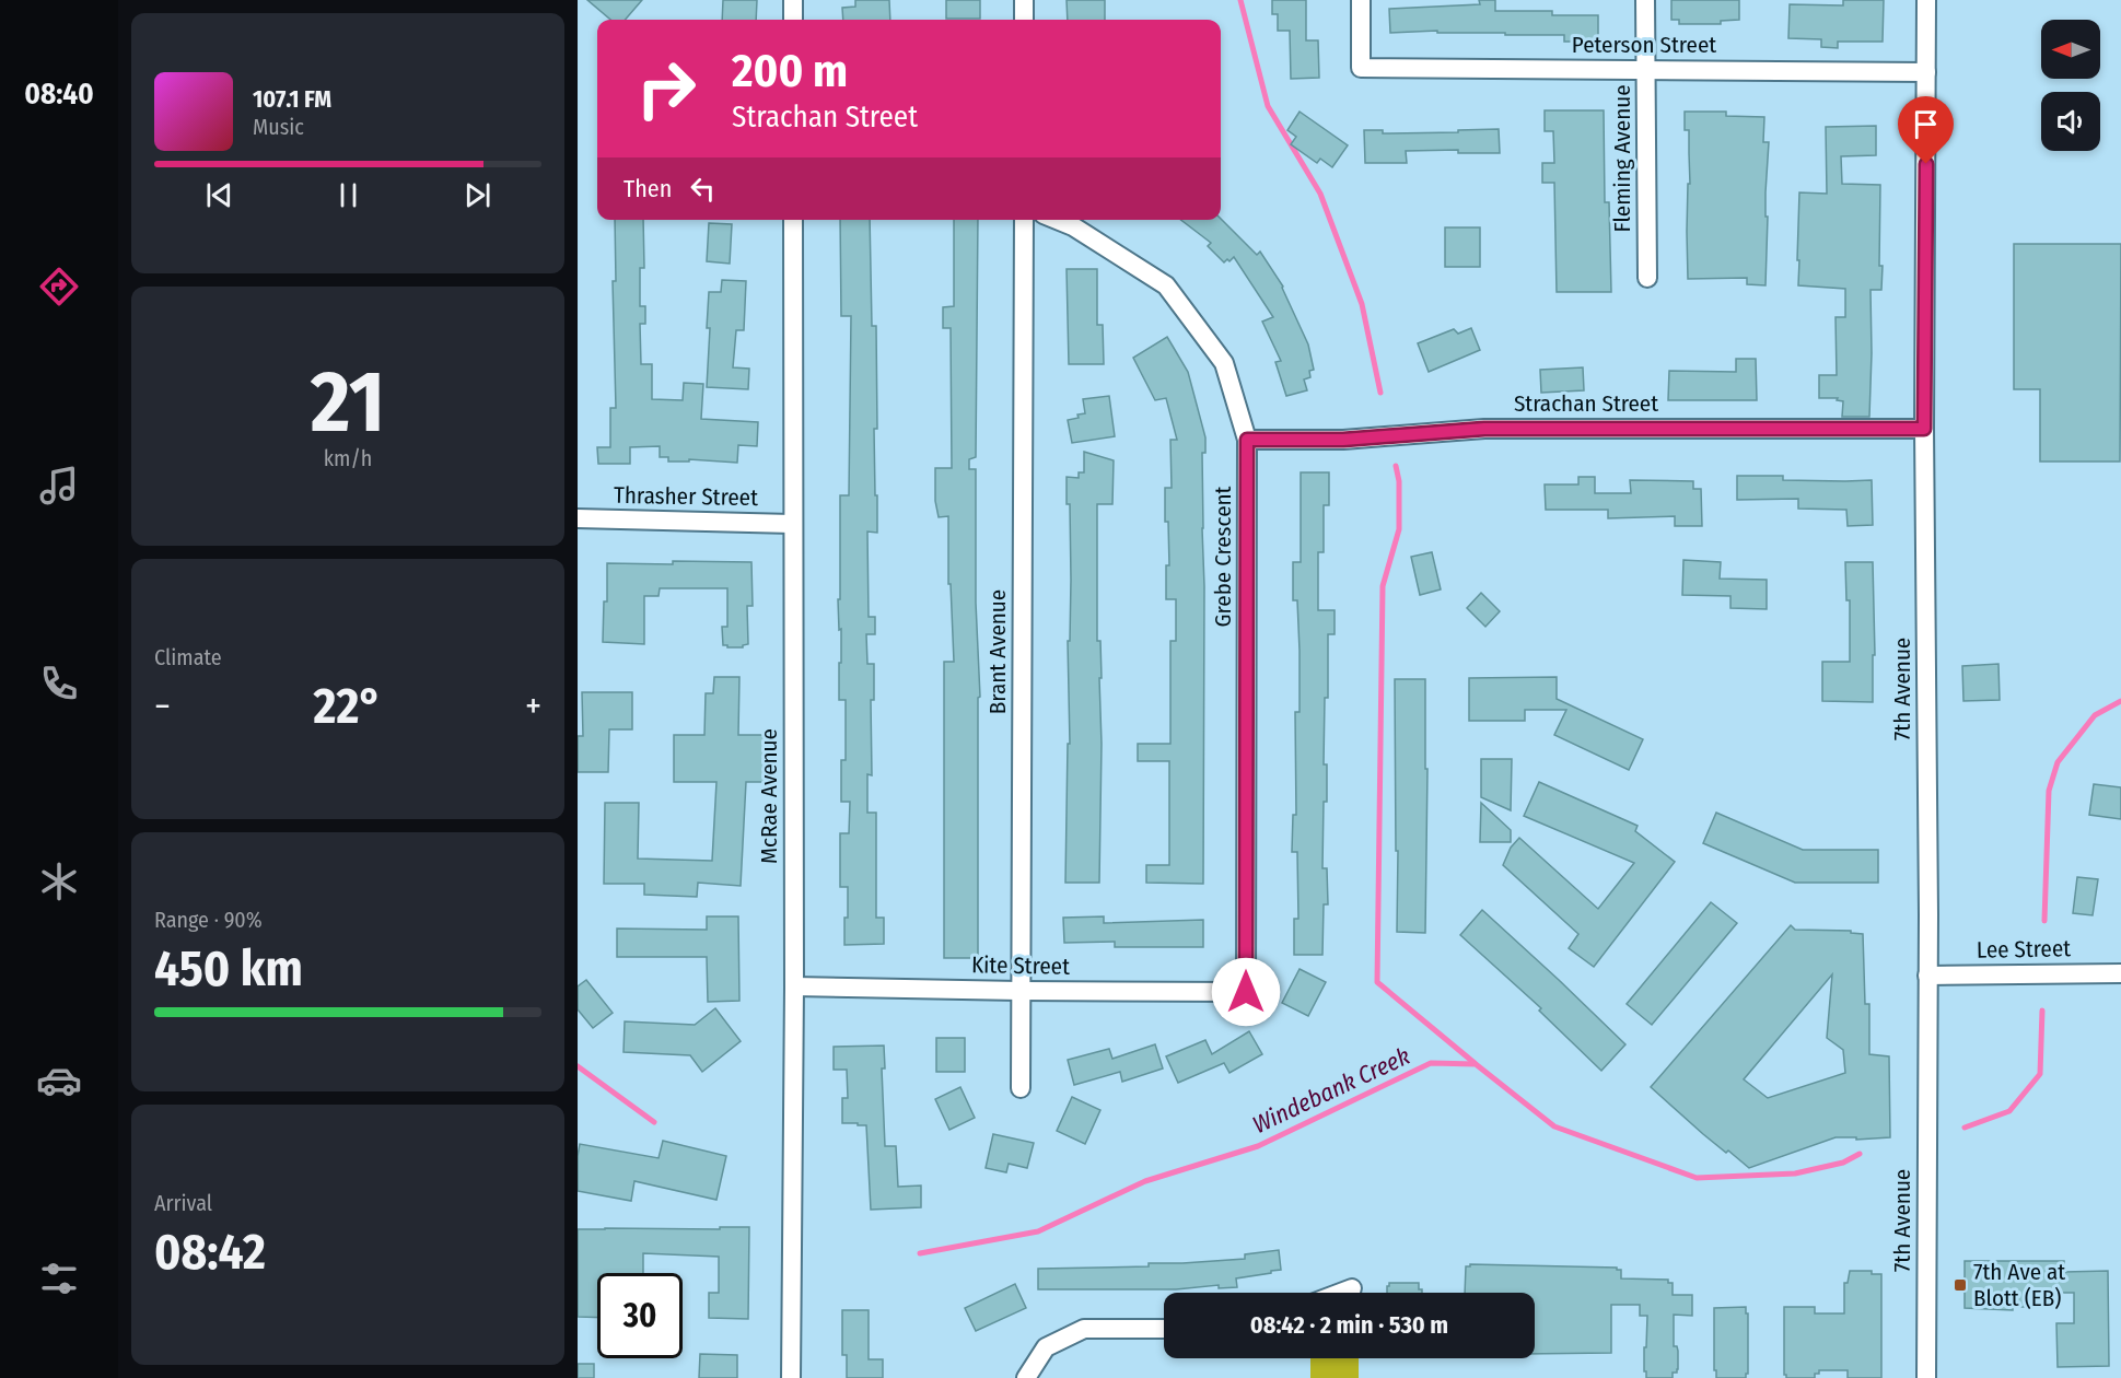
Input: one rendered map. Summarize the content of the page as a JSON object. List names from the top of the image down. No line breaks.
{"streets":{"street":["Peterson Street","Fleming Avenue","Strachan Street","Thrasher Street","Grebe Crescent","Brant Avenue","7th Avenue","McRae Avenue","Lee Street","Kite Street"]},"crossings":[["Peterson Street","Fleming Avenue"],["Peterson Street","7th Avenue"],["Strachan Street","Grebe Crescent"],["Strachan Street","7th Avenue"],["Thrasher Street","McRae Avenue"],["Grebe Crescent","Kite Street"],["Brant Avenue","Kite Street"],["7th Avenue","Lee Street"],["McRae Avenue","Kite Street"]],"water":["Windebank Creek"],"places":{"transit":["7th Ave at Blott (EB)"]},"north":"left","page":{"tabs":"08:40","turn":["200 m","Strachan Street"],"song":["107.1 FM","Music"],"then":"Then","tile":[["21","km/h"],"Climate",["Range · 90%","450 km"],["Arrival","08:42"]],"heat":["−","22°","+"],"limit":"30","trip":"08:42 · 2 min · 530 m"}}
